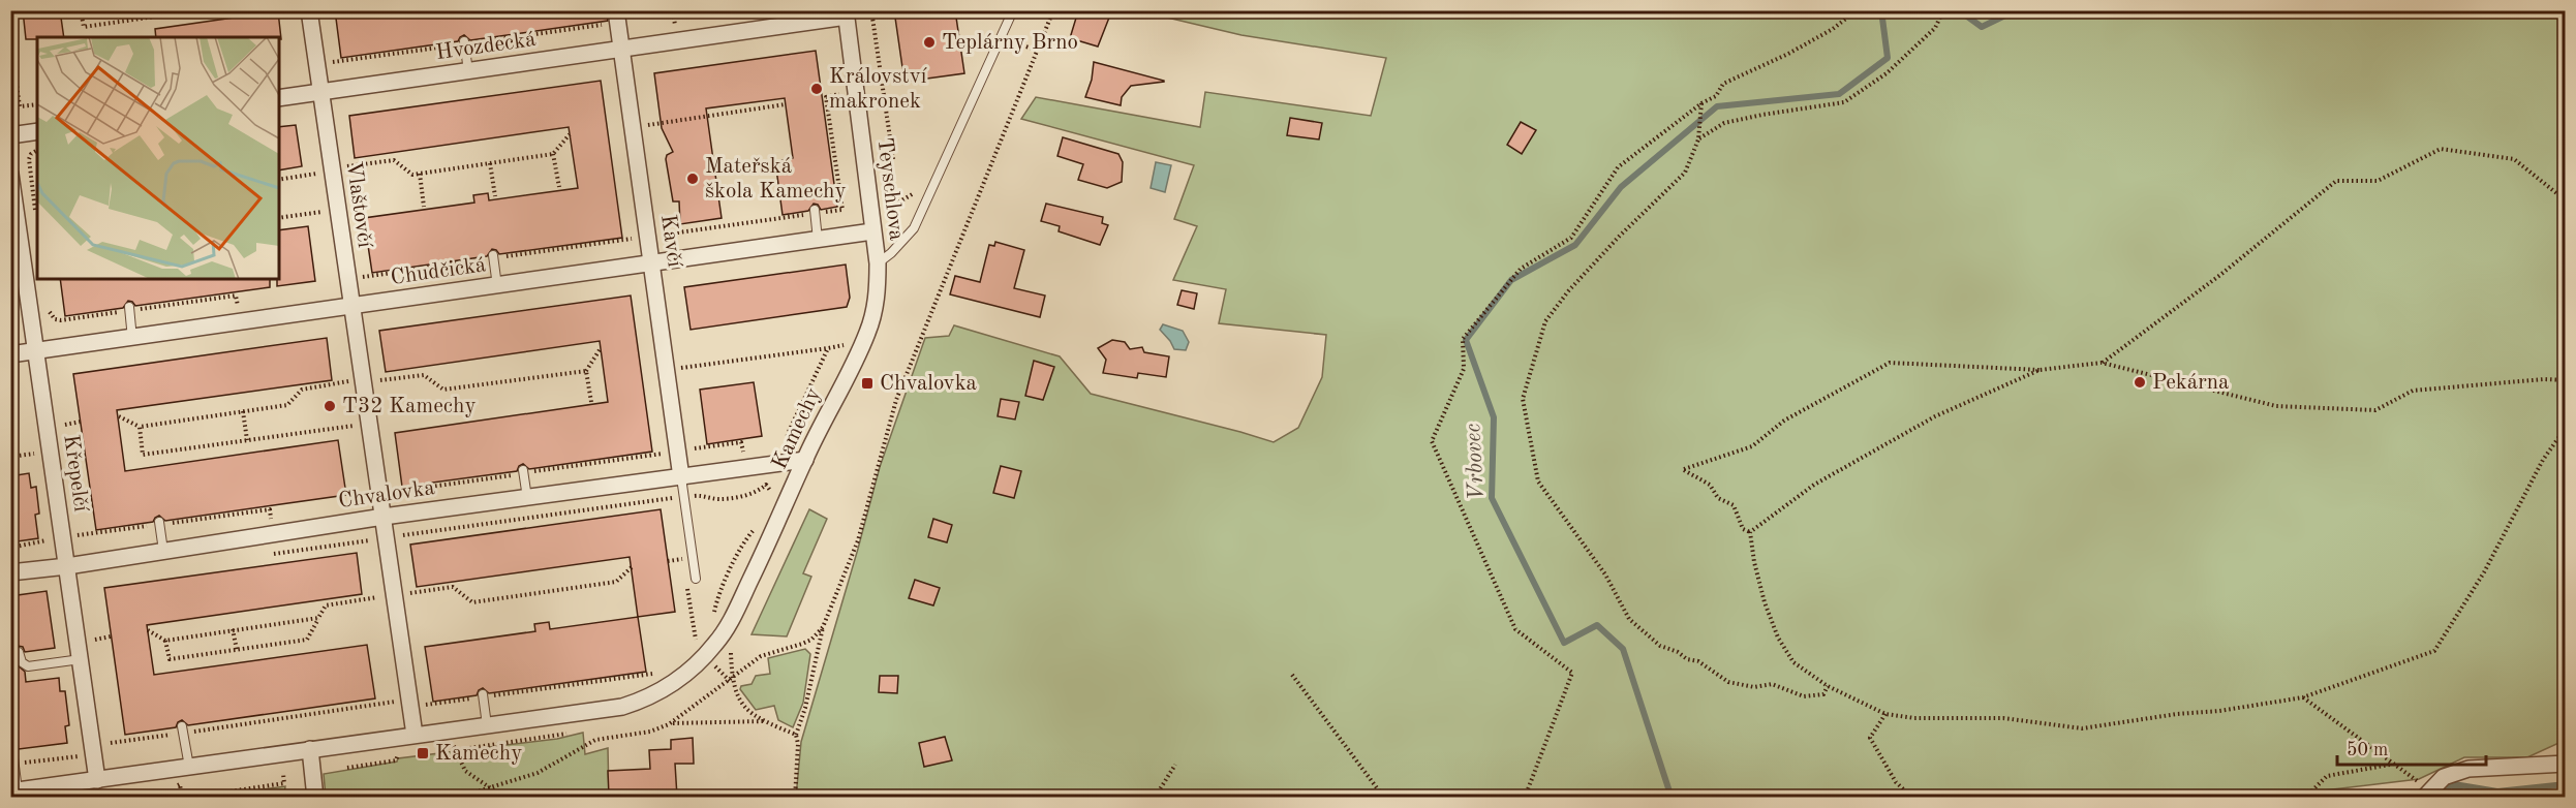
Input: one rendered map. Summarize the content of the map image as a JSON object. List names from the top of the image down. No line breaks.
{"streets":{"street":["Hvozdecká","Teyschlova","Vlaštovčí","Kavčí","Chudčická","Kamechy","Křepelčí","Chvalovka"]},"crossings":[["Hvozdecká","Teyschlova"],["Hvozdecká","Vlaštovčí"],["Hvozdecká","Kavčí"],["Teyschlova","Chudčická"],["Teyschlova","Kamechy"],["Vlaštovčí","Chudčická"],["Vlaštovčí","Kamechy"],["Vlaštovčí","Chvalovka"],["Kavčí","Chudčická"],["Kavčí","Chvalovka"],["Chudčická","Křepelčí"],["Kamechy","Křepelčí"],["Kamechy","Chvalovka"],["Křepelčí","Chvalovka"]],"water":["Vrbovec"],"places":{"other":["Teplárny Brno","Království makronek","Mateřská škola Kamechy","Pekárna","T32 Kamechy"],"transit":["Chvalovka","Kamechy"]},"scale_bar":"50 m"}
